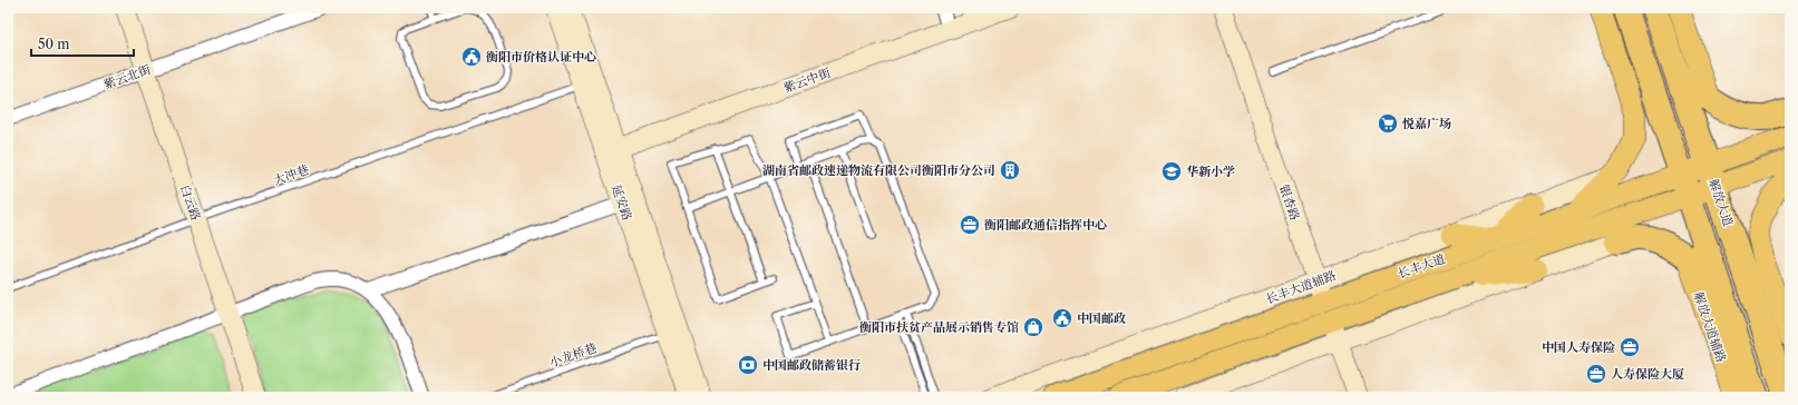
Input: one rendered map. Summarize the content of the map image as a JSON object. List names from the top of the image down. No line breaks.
{"streets":{"highway":["解放大道"],"main road":["紫云中街","白云路","延安路","银杏路","长丰大道","长丰大道辅路","解放大道辅路"],"street":["紫云北街"],"lane":["大冲巷","小龙桥巷"]},"crossings":[["紫云北街","白云路"],["紫云中街","延安路"],["大冲巷","白云路"],["大冲巷","延安路"],["延安路","小龙桥巷"],["银杏路","长丰大道"],["银杏路","长丰大道辅路"],["解放大道","长丰大道"]],"places":{"public building":["衡阳市价格认证中心","中国邮政"],"supermarket":["悦嘉广场"],"building":["湖南省邮政速递物流有限公司衡阳市分公司"],"school or university":["华新小学"],"office":["衡阳邮政通信指挥中心","中国人寿保险","人寿保险大厦"],"shop":["衡阳市扶贫产品展示销售专馆"],"bank":["中国邮政储蓄银行"]},"scale_bar":"50 m"}
